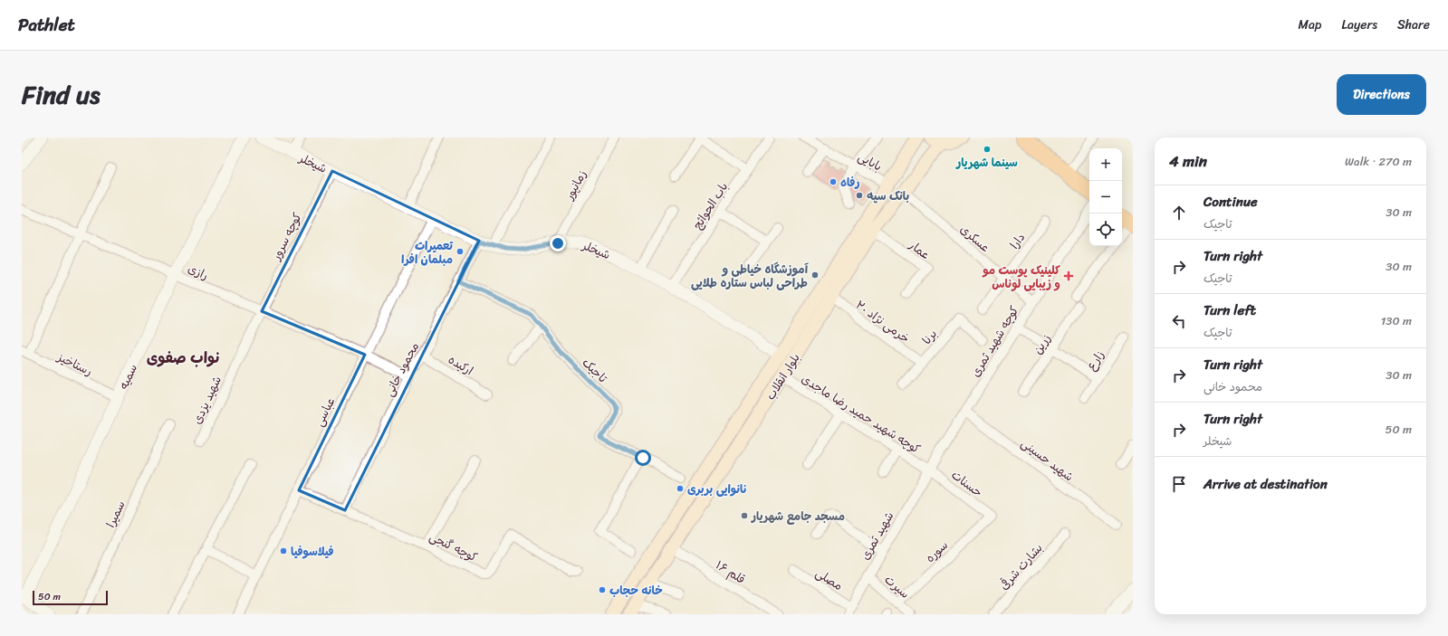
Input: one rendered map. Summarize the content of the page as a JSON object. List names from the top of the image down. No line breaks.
{"streets":{"main road":["بلوار انقلاب"],"street":["بابایی","شیخلر","زمانپور","باب الحوائج","کوچه سرور","عسکری","دارا","عمار","رازی","خرمی نژاد ۲۰","برنا","کوچه شهید ثمری","زرین","زارع","رستاخیز","ارکیده","محمود خانی","تاجیک","سمیه","شهید یزدی","عباسی","کوچه شهید حمید رضا ماجدی","شهید حسینی","حسنات","سمیرا","شهید ثمری","کوچه گنجی","سوره","بشارت شرقی","قلم ۱۶","مصلی","سیرت"]},"crossings":[["بابایی","بلوار انقلاب"],["شیخلر","زمانپور"],["شیخلر","باب الحوائج"],["شیخلر","کوچه سرور"],["شیخلر","محمود خانی"],["شیخلر","بلوار انقلاب"],["شیخلر","عباسی"],["کوچه سرور","رازی"],["کوچه سرور","شهید یزدی"],["عسکری","دارا"],["عسکری","کوچه شهید ثمری"],["عسکری","بلوار انقلاب"],["عمار","بلوار انقلاب"],["رازی","محمود خانی"],["رازی","سمیه"],["رازی","شهید یزدی"],["رازی","عباسی"],["خرمی نژاد ۲۰","برنا"],["خرمی نژاد ۲۰","بلوار انقلاب"],["کوچه شهید ثمری","کوچه شهید حمید رضا ماجدی"],["کوچه شهید ثمری","شهید حسینی"],["کوچه شهید ثمری","حسنات"],["کوچه شهید ثمری","شهید ثمری"],["رستاخیز","سمیه"],["ارکیده","محمود خانی"],["محمود خانی","تاجیک"],["محمود خانی","کوچه گنجی"],["بلوار انقلاب","کوچه شهید حمید رضا ماجدی"],["بلوار انقلاب","قلم ۱۶"],["عباسی","کوچه گنجی"],["کوچه شهید حمید رضا ماجدی","حسنات"],["کوچه شهید حمید رضا ماجدی","شهید ثمری"],["حسنات","شهید ثمری"],["حسنات","سوره"],["شهید ثمری","مصلی"],["شهید ثمری","سیرت"],["سوره","سیرت"]],"districts":["نواب صفوی"],"places":{"other":["سینما شهریار","رفاه","بانک سپه","تعمیرات مبلمان افرا","آموزشگاه خیاطی و طراحی لباس ستاره طلایی","نانوایی بربری","مسجد جامع شهریار","فیلاسوفیا","خانه حجاب"],"health":["کلینیک پوست مو و زیبایی لوناس"]},"scale_bar":"50 m","page":{"header":"Pathlet","nav":["Map","Layers","Share"],"title":"Find us","buttons":"Directions","heading":["4 min","Walk · 270 m"],"map_buttons":["+","−"],"list":[["Continue","تاجیک","30 m"],["Turn right","تاجیک","30 m"],["Turn left","تاجیک","130 m"],["Turn right","محمود خانی","30 m"],["Turn right","شیخلر","50 m"],"Arrive at destination"],"scale":"50 m"}}
